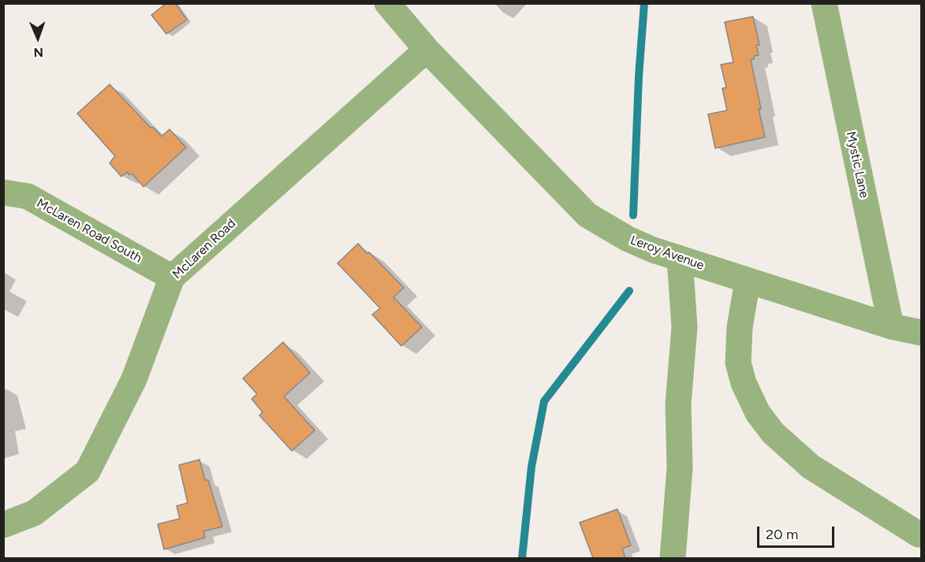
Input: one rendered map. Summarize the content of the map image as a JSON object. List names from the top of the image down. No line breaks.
{"streets":{"street":["Mystic Lane","McLaren Road South","McLaren Road","Leroy Avenue"]},"crossings":[["Mystic Lane","Leroy Avenue"],["McLaren Road South","McLaren Road"],["McLaren Road","Leroy Avenue"]],"scale_bar":"20 m","north":"bottom"}
